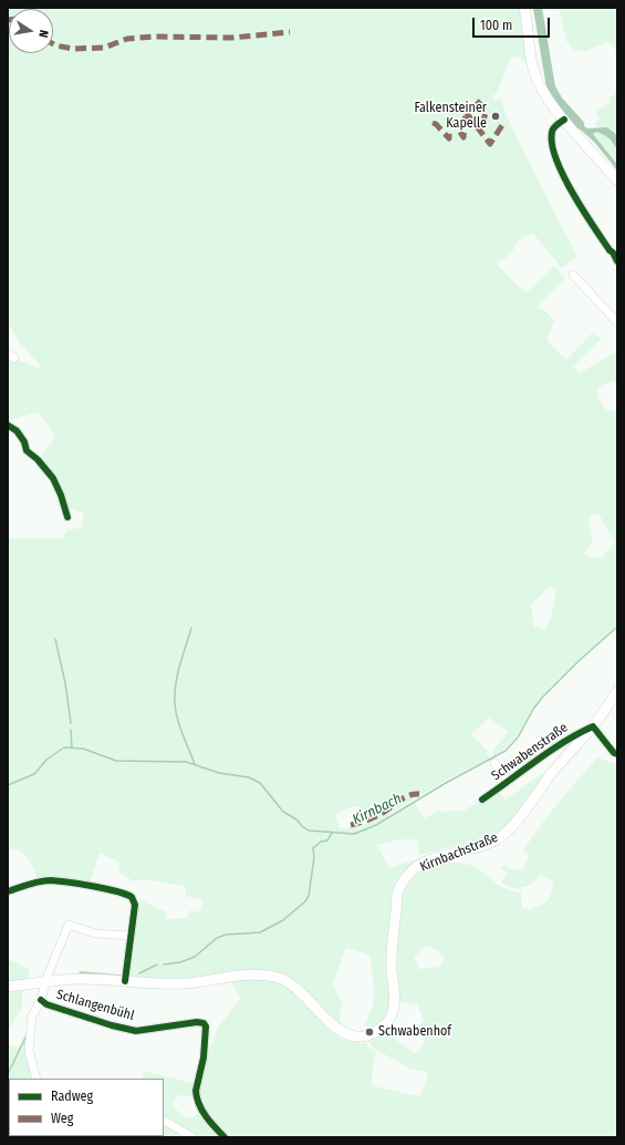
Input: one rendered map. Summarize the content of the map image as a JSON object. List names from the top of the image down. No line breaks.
{"streets":{"main road":["Kirnbachstraße"],"street":["Schwabenstraße","Schlangenbühl"]},"crossings":[["Schwabenstraße","Kirnbachstraße"],["Kirnbachstraße","Schlangenbühl"]],"water":["Kirnbach"],"places":["Falkensteiner Kapelle","Schwabenhof"],"legend":["Radweg","Weg"],"scale_bar":"100 m","north":"right"}
